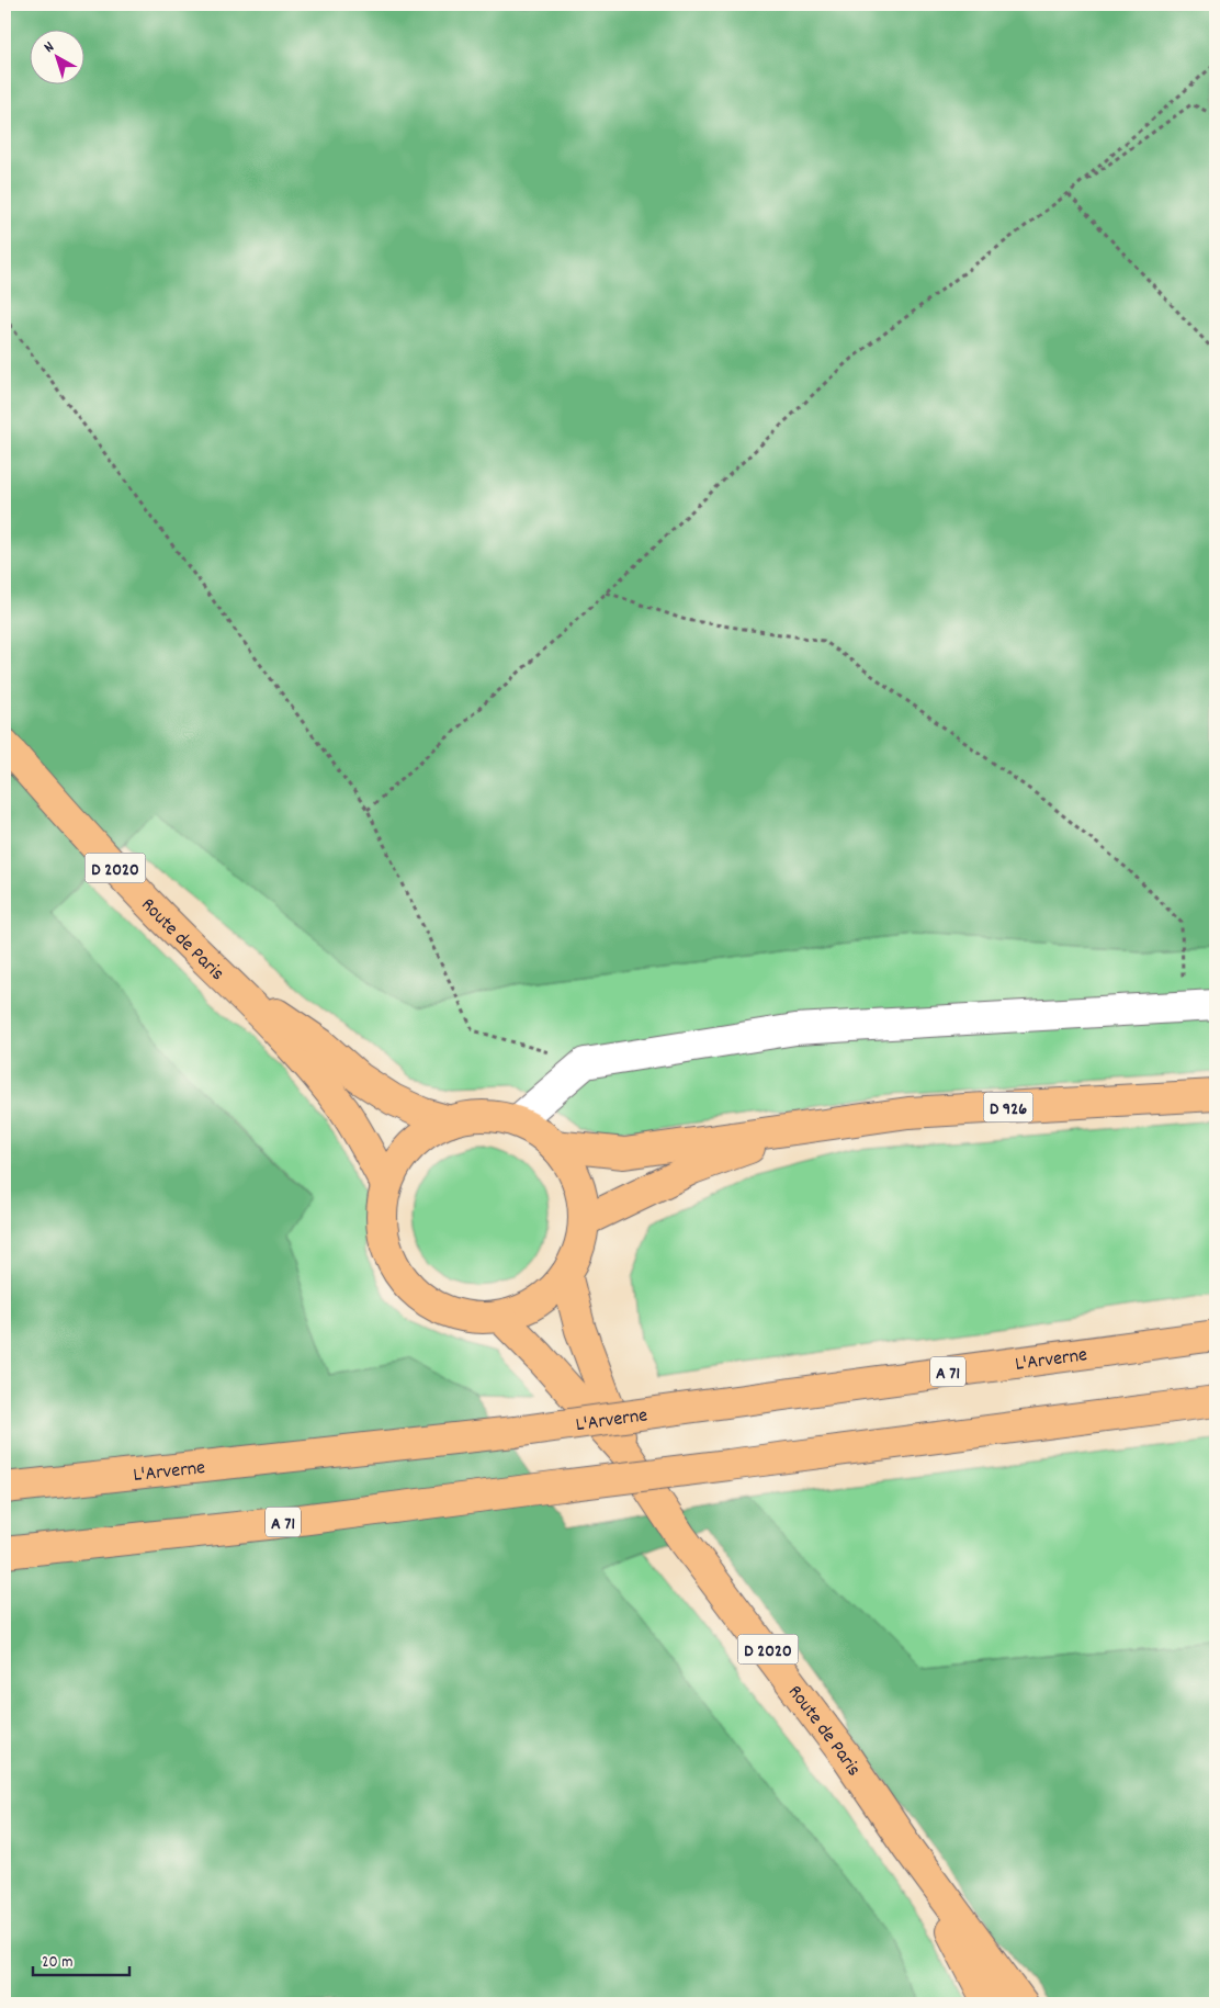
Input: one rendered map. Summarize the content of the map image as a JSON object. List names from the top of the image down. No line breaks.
{"streets":{"main road":["D 2020","Route de Paris","D 926","L'Arverne","A 71"]},"crossings":[["D 2020","Route de Paris"]],"scale_bar":"20 m","north":"top left"}
